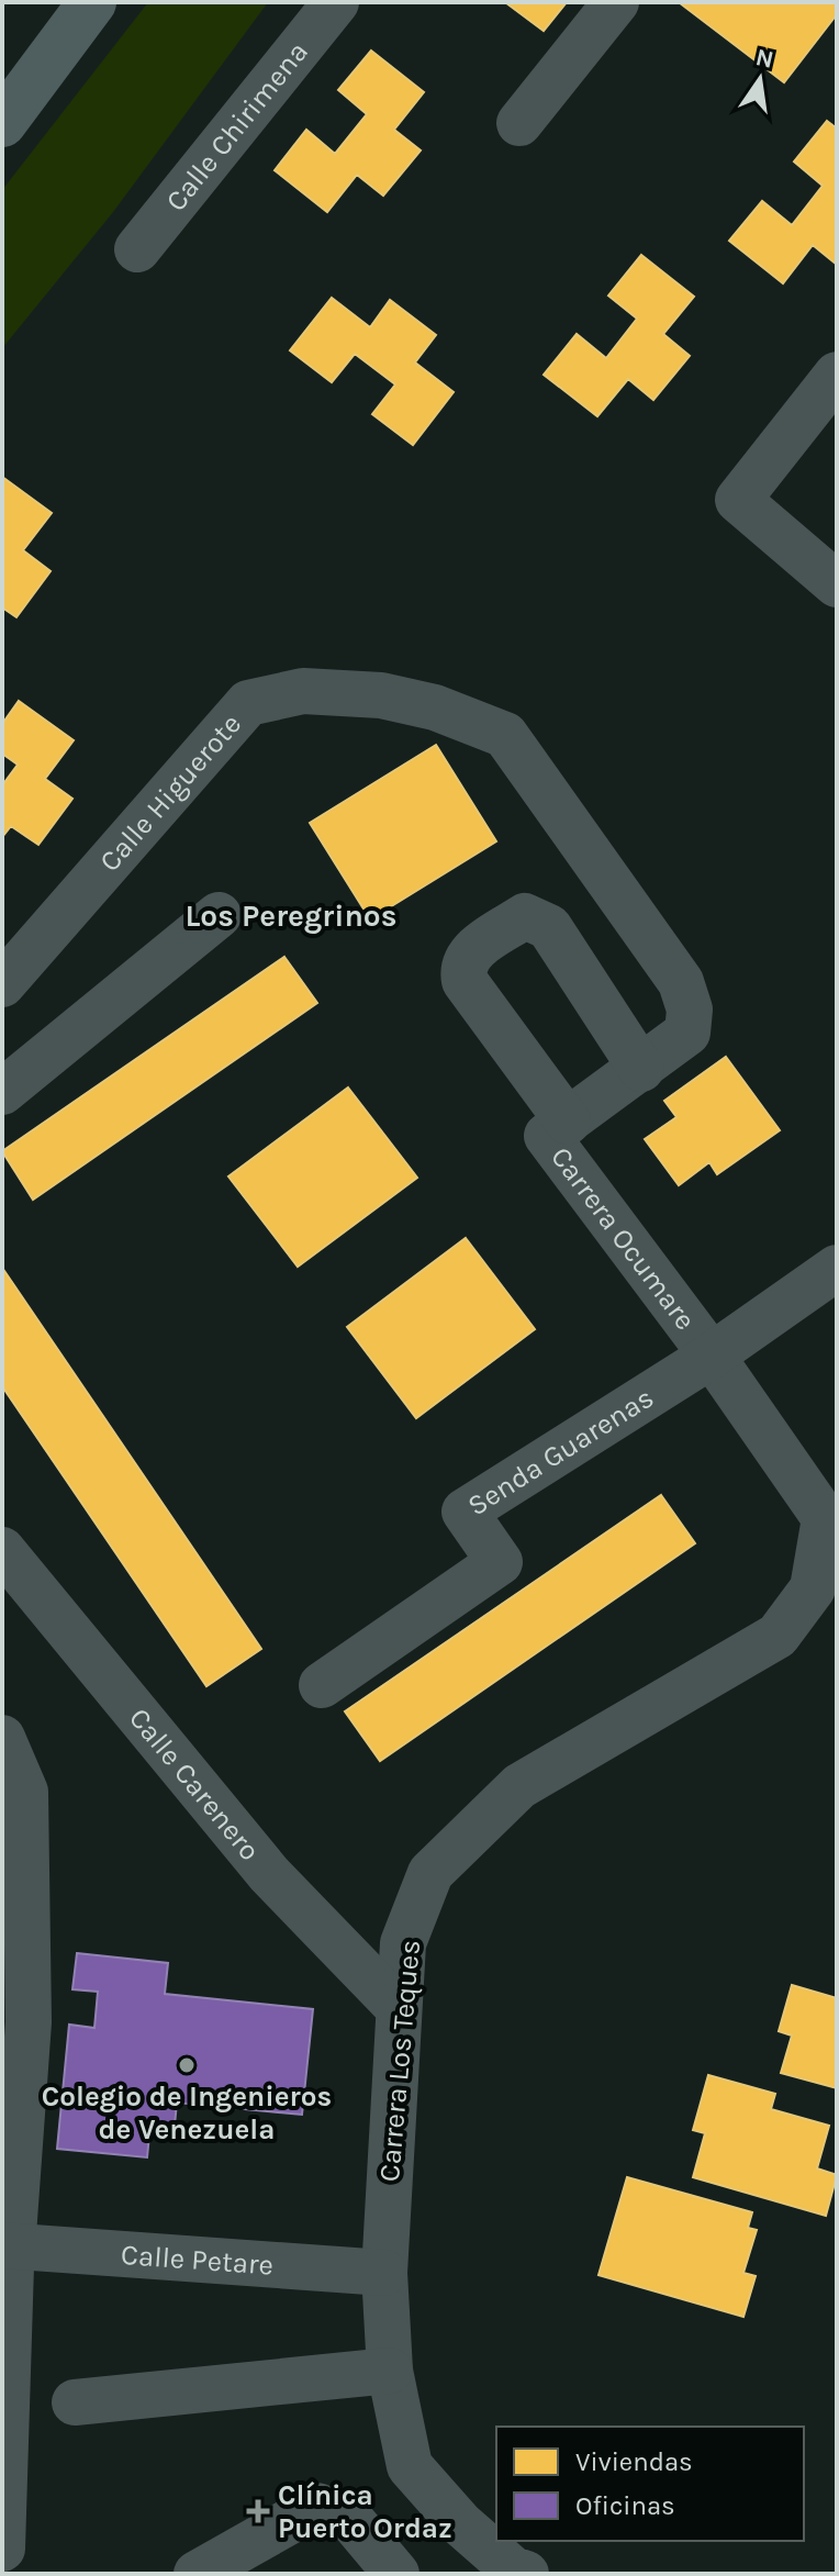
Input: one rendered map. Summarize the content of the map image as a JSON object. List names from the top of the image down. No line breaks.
{"streets":{"street":["Calle Chirimena","Calle Higuerote","Carrera Ocumare","Senda Guarenas","Calle Carenero","Carrera Los Teques","Calle Petare"]},"crossings":[["Calle Higuerote","Carrera Ocumare"],["Carrera Ocumare","Senda Guarenas"],["Carrera Ocumare","Carrera Los Teques"],["Calle Carenero","Carrera Los Teques"],["Carrera Los Teques","Calle Petare"]],"districts":["Los Peregrinos"],"places":{"other":["Colegio de Ingenieros de Venezuela"],"health":["Clínica Puerto Ordaz"]},"legend":["Viviendas","Oficinas"],"north":"top"}
